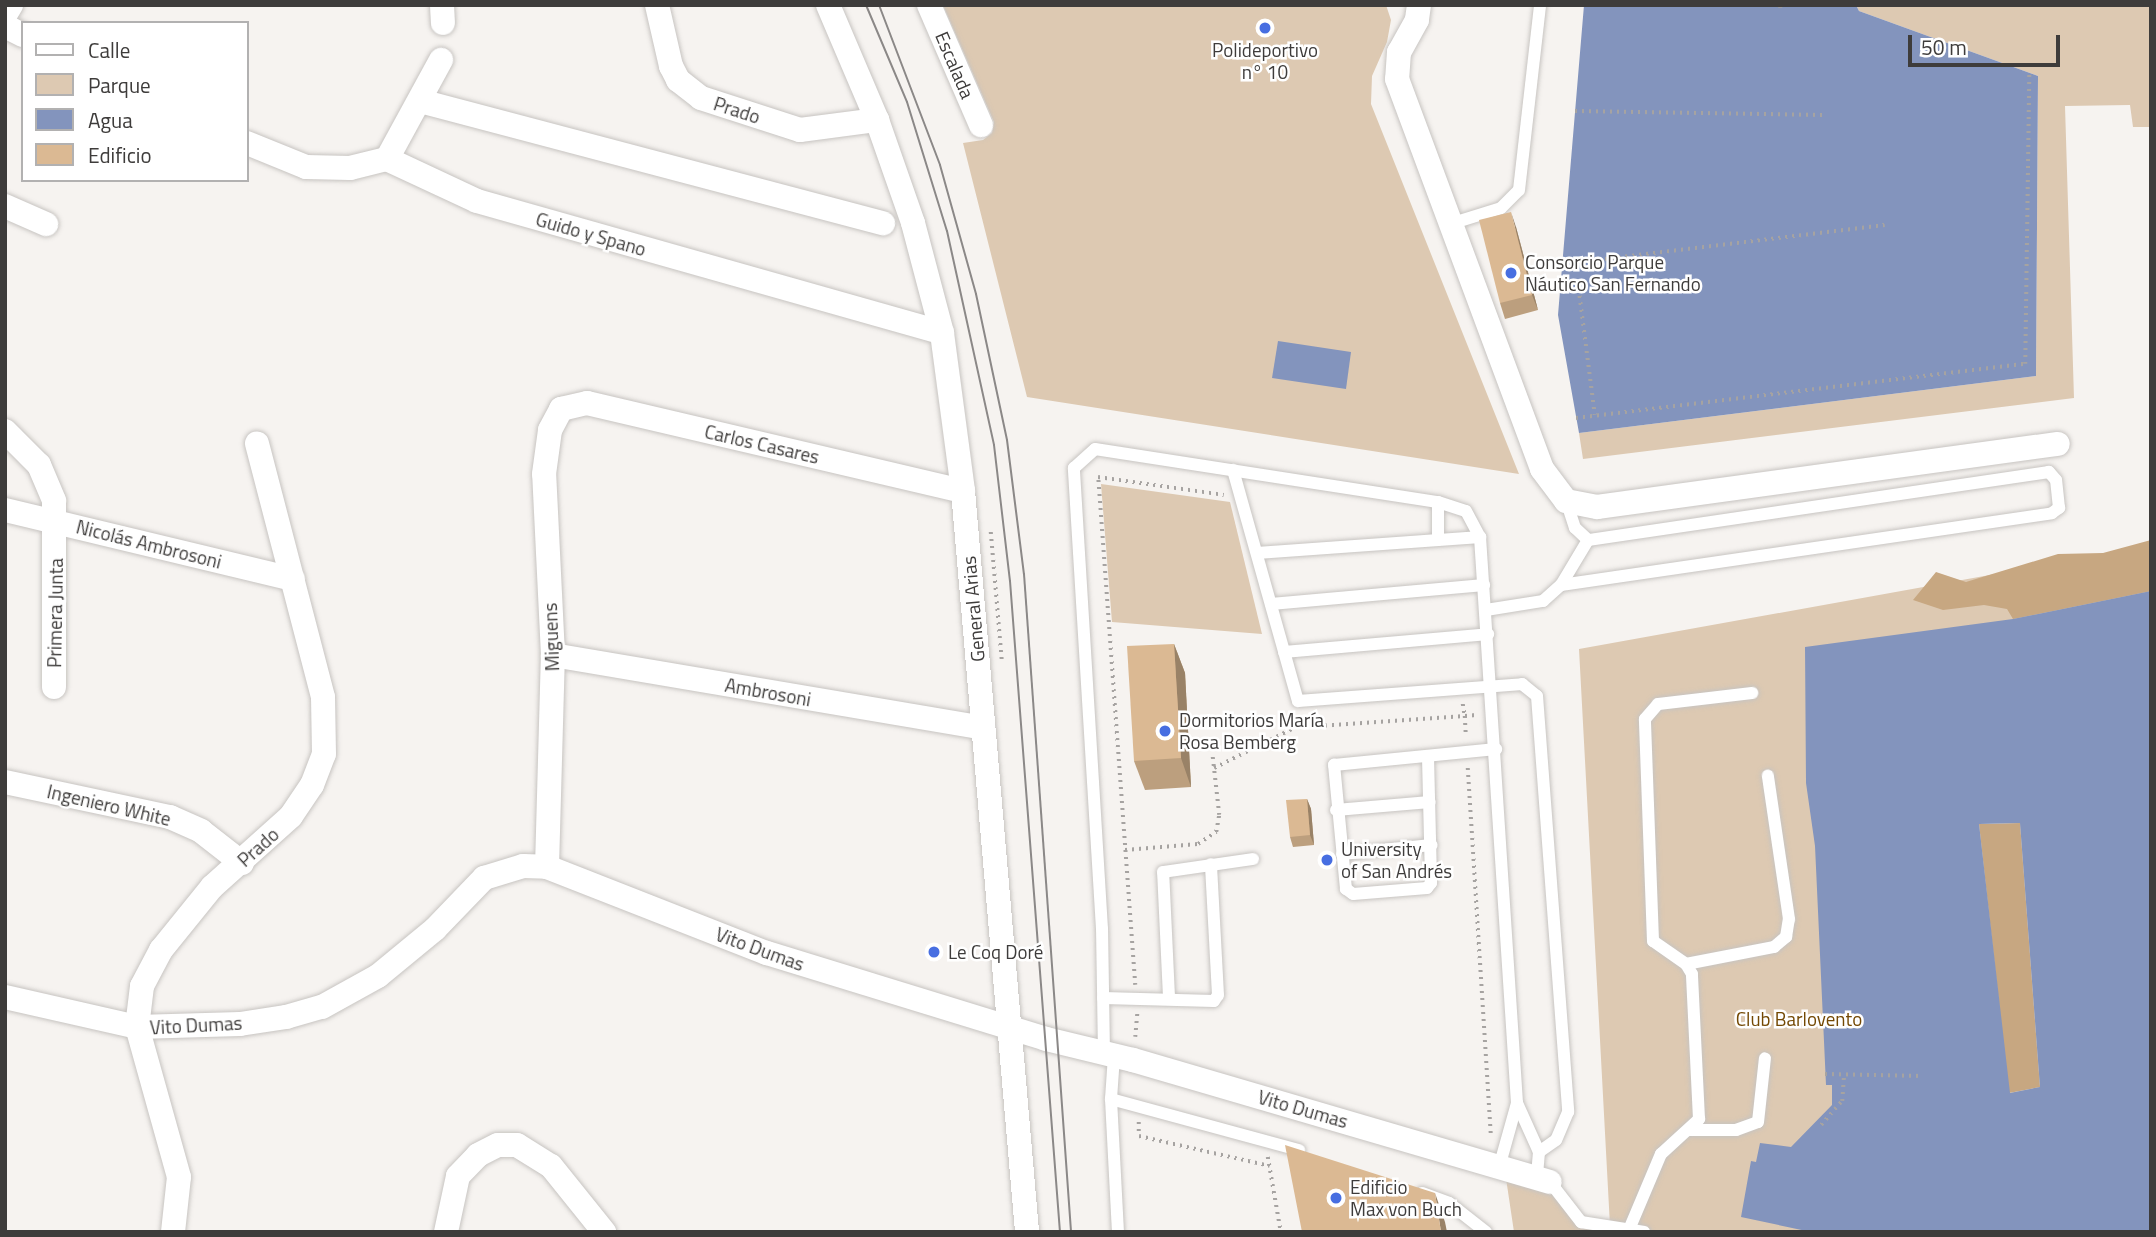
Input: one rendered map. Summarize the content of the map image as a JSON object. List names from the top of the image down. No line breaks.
{"streets":{"street":["Escalada","Prado","Guido y Spano","Carlos Casares","Nicolás Ambrosoni","General Arias","Primera Junta","Miguens","Ambrosoni","Ingeniero White","Vito Dumas"]},"crossings":[["Prado","Nicolás Ambrosoni"],["Prado","General Arias"],["Prado","Ingeniero White"],["Prado","Vito Dumas"],["Guido y Spano","General Arias"],["Carlos Casares","General Arias"],["Carlos Casares","Miguens"],["Nicolás Ambrosoni","Primera Junta"],["General Arias","Ambrosoni"],["General Arias","Vito Dumas"],["Miguens","Ambrosoni"],["Miguens","Vito Dumas"]],"parks":["Club Barlovento"],"places":["Polideportivo n° 10","Consorcio Parque Náutico San Fernando","Dormitorios María Rosa Bemberg","University of San Andrés","Le Coq Doré","Edificio Max von Buch"],"legend":["Calle","Parque","Agua","Edificio"],"scale_bar":"50 m"}
